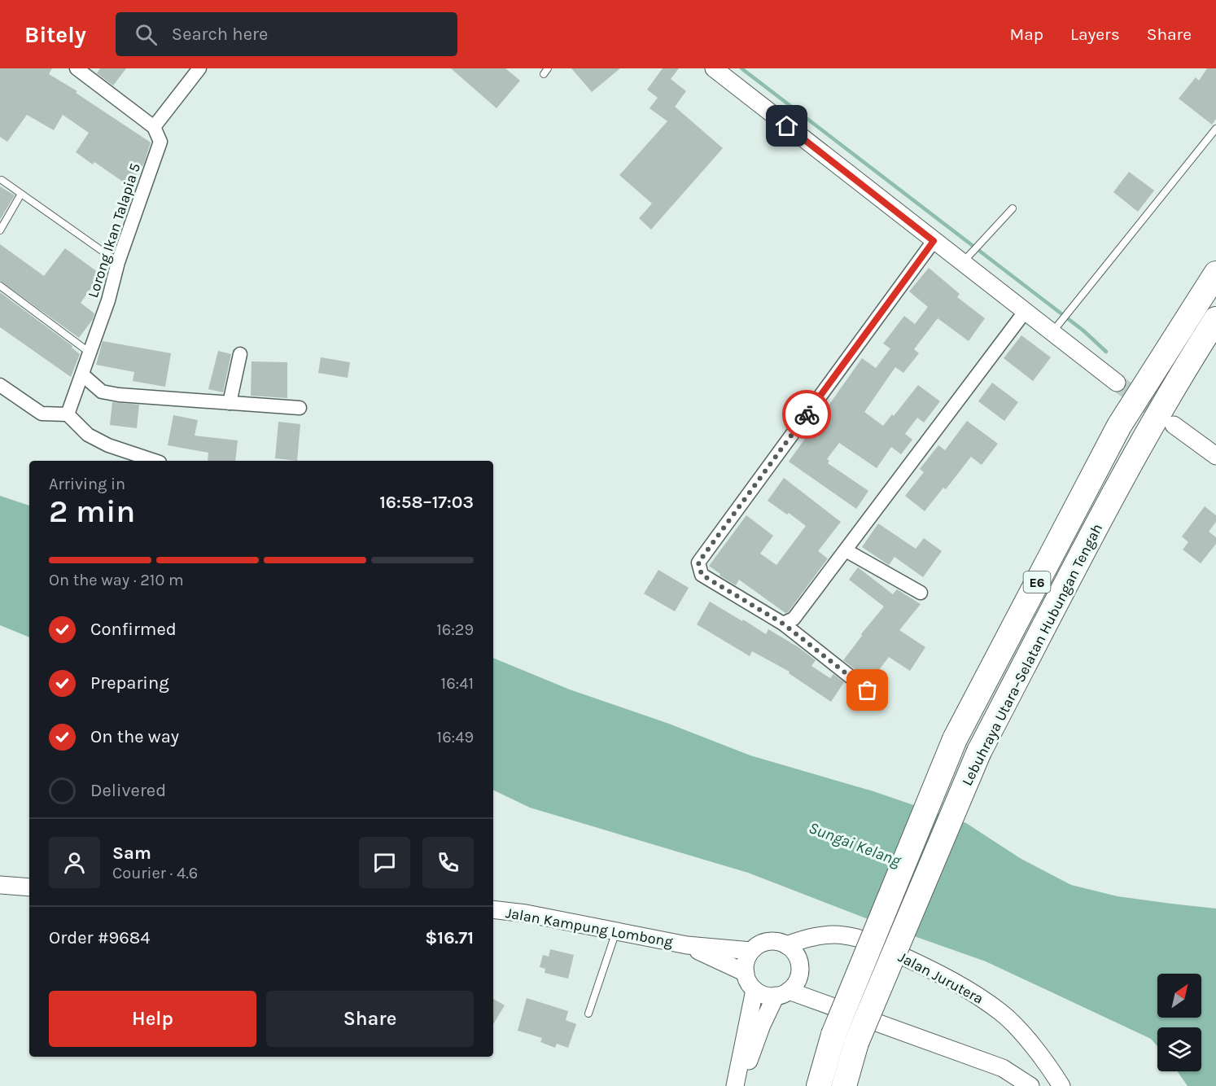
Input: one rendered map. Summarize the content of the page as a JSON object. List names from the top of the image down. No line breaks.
{"streets":{"highway":["E6","Lebuhraya Utara–Selatan Hubungan Tengah"],"street":["Lorong Ikan Talapia 5","Jalan Kampung Lombong","Jalan Jurutera"]},"water":["Sungai Kelang"],"north":"top right","page":{"header":"Bitely","search":"Search here","nav":["Map","Layers","Share"],"heading":["2 min","Arriving in","16:58–17:03"],"panel":["Sam","Courier · 4.6","Order #9684","$16.71"],"bar":"On the way · 210 m","list":[["Confirmed","16:29"],["Preparing","16:41"],["On the way","16:49"],"Delivered"],"buttons":["Help","Share"]}}
